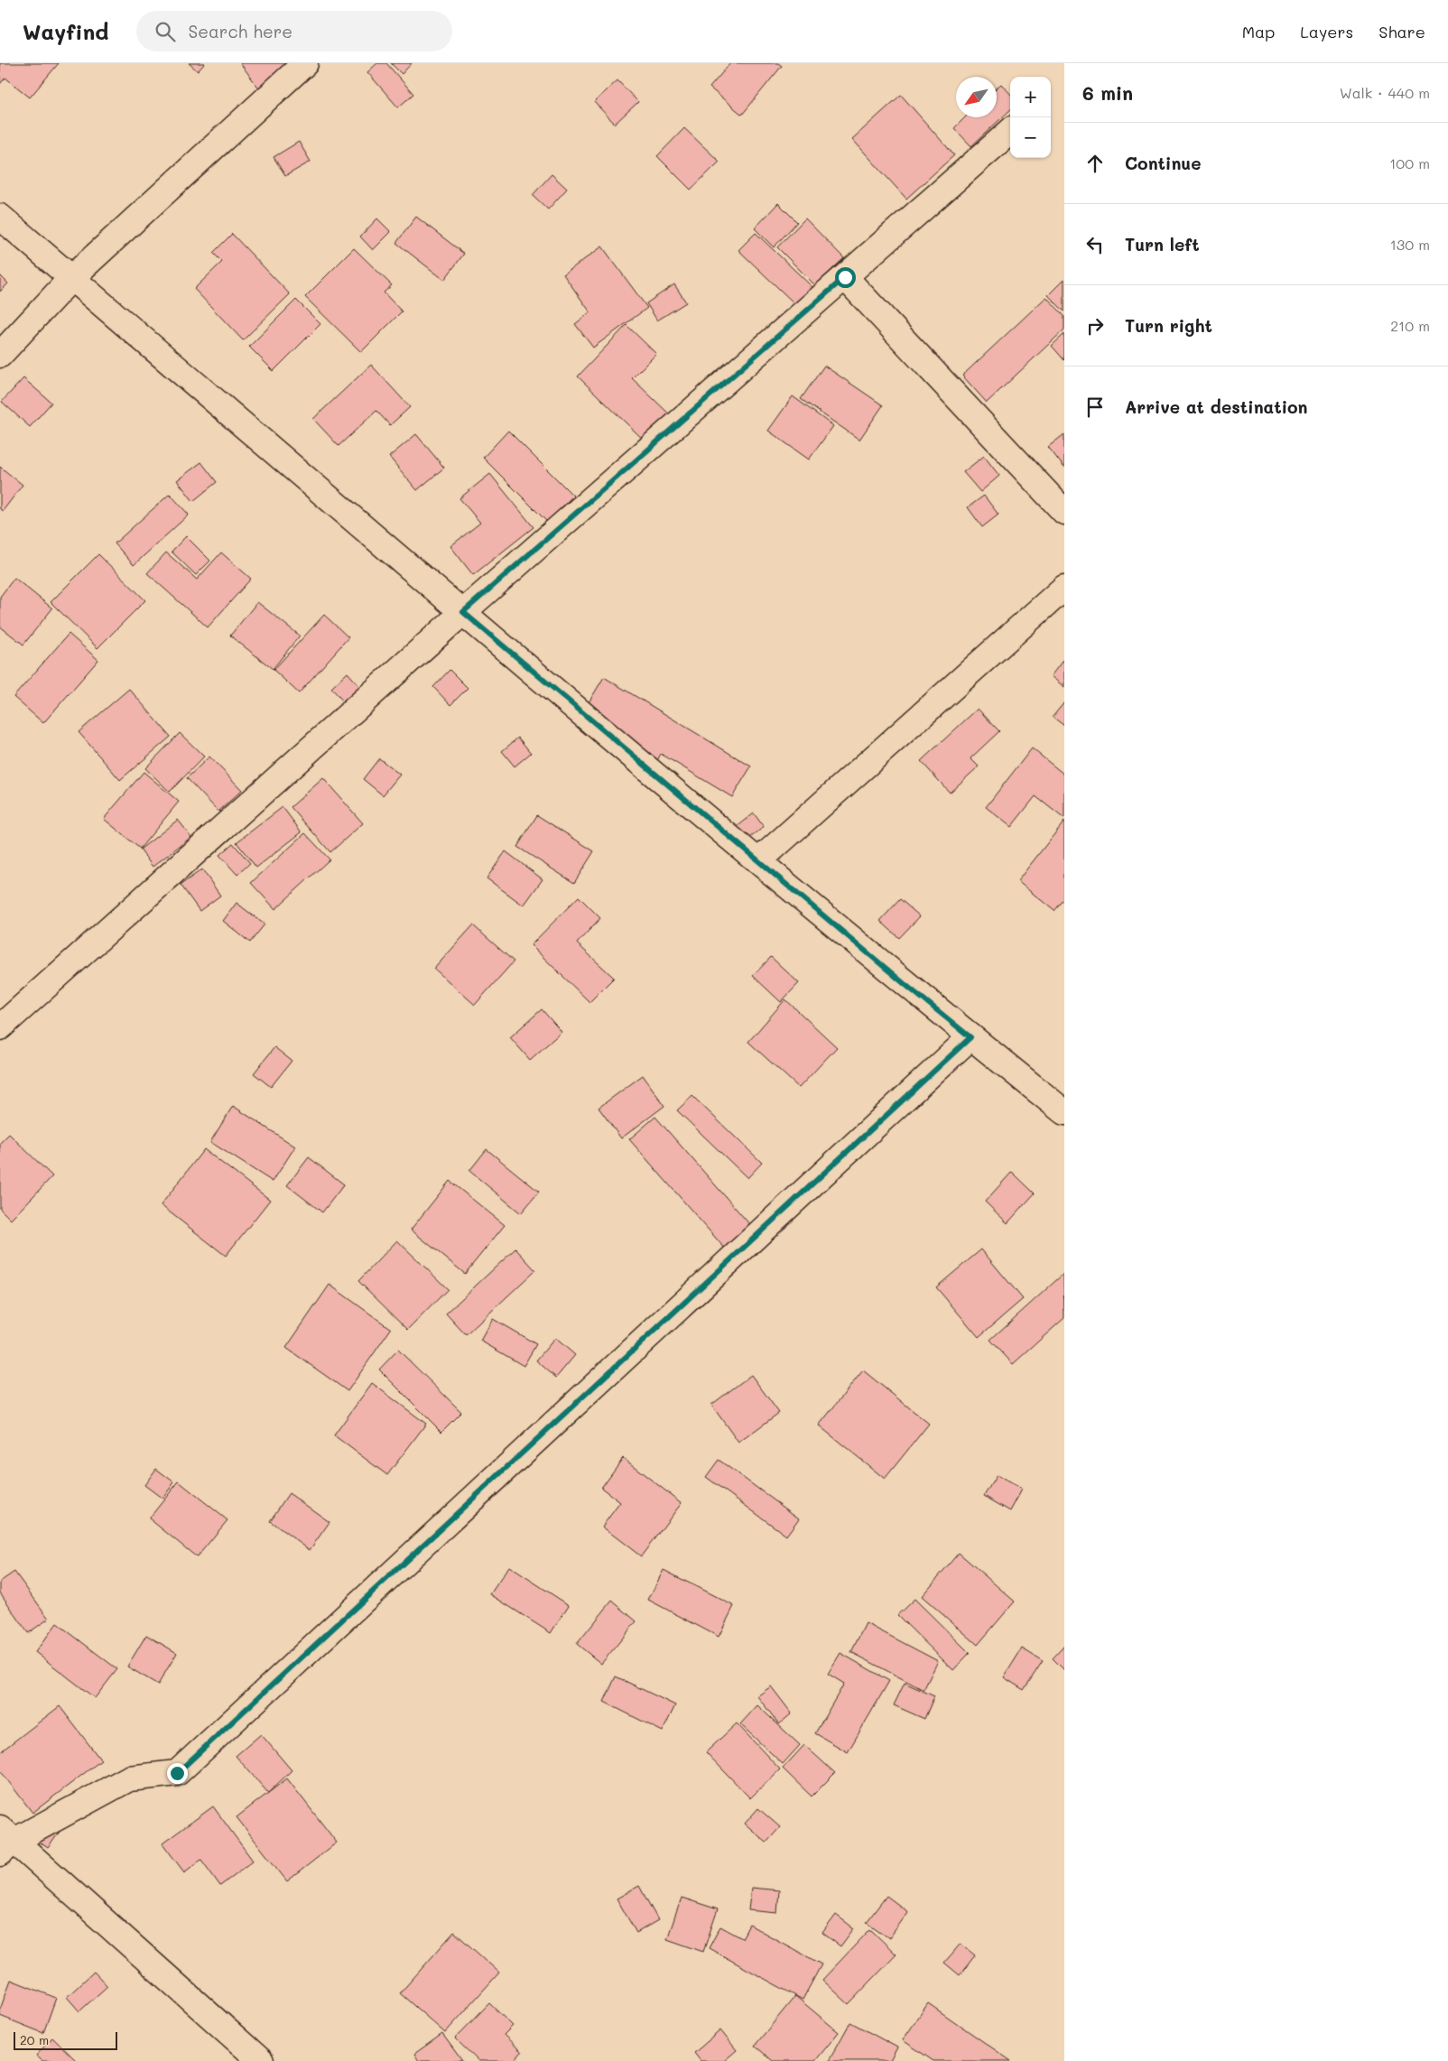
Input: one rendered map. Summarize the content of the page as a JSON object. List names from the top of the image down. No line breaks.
{"scale_bar":"20 m","north":"bottom left","page":{"header":"Wayfind","search":"Search here","nav":["Map","Layers","Share"],"heading":["6 min","Walk · 440 m"],"map_buttons":["+","−"],"list":[["Continue","100 m"],["Turn left","130 m"],["Turn right","210 m"],"Arrive at destination"],"scale":"20 m"}}
